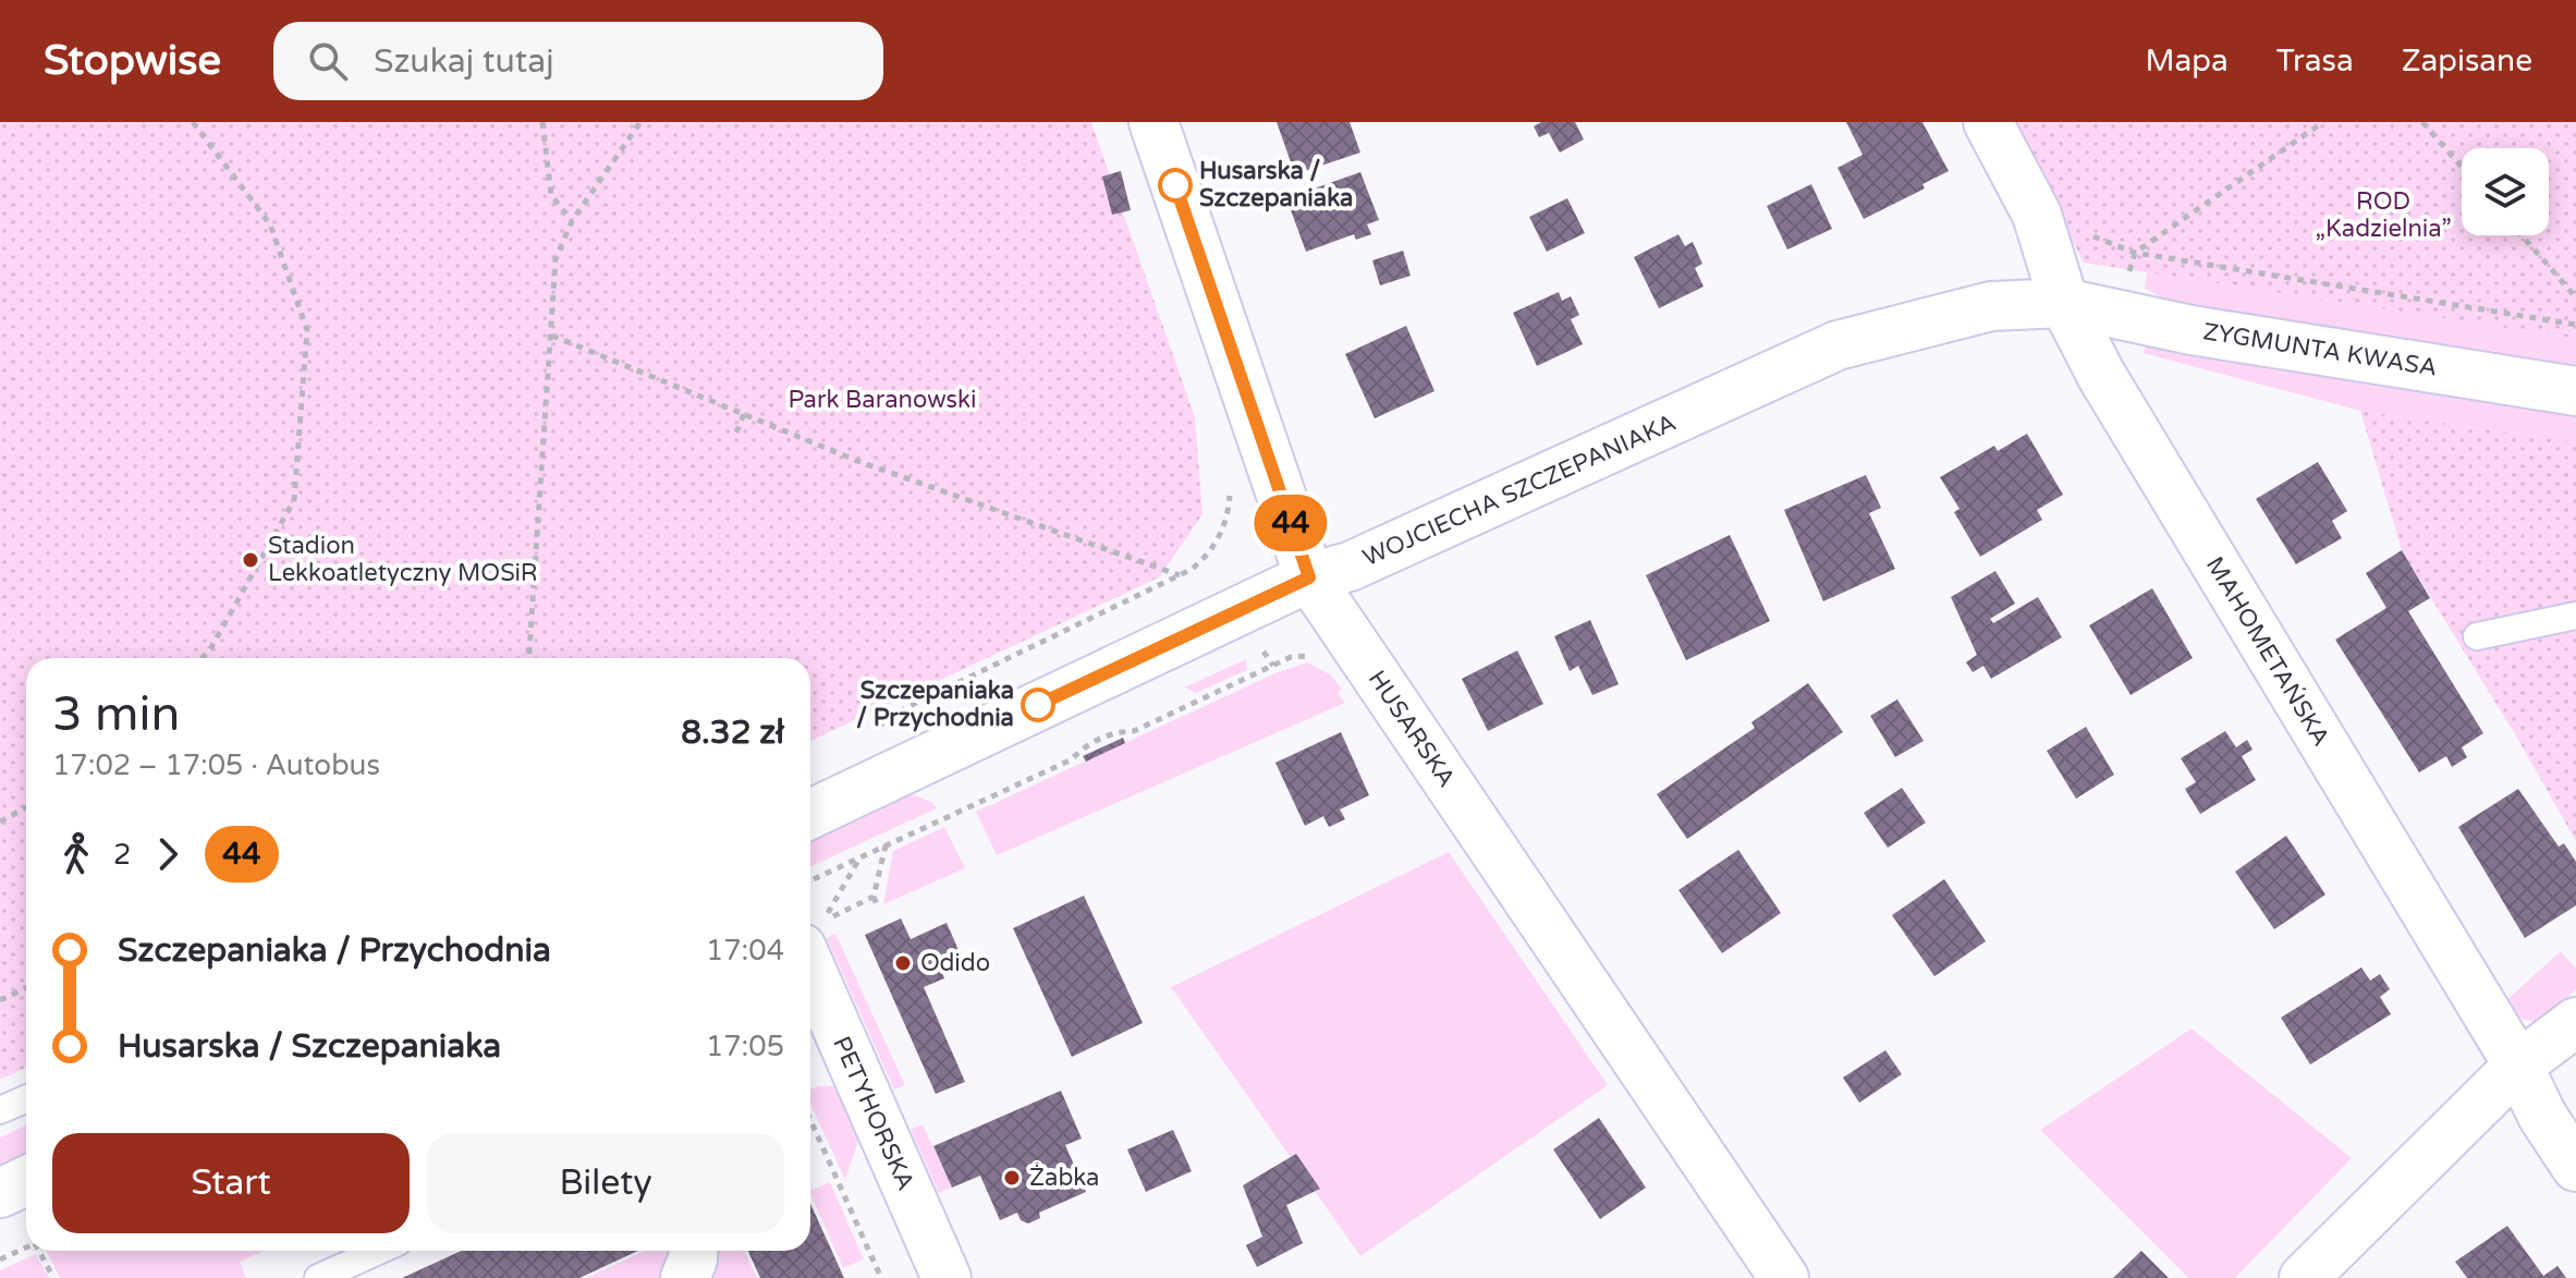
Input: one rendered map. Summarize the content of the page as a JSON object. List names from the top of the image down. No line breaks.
{"streets":{"street":["ZYGMUNTA KWASA","WOJCIECHA SZCZEPANIAKA","MAHOMETAŃSKA","HUSARSKA","PETYHORSKA"]},"crossings":[["ZYGMUNTA KWASA","WOJCIECHA SZCZEPANIAKA"],["ZYGMUNTA KWASA","MAHOMETAŃSKA"],["WOJCIECHA SZCZEPANIAKA","MAHOMETAŃSKA"],["WOJCIECHA SZCZEPANIAKA","HUSARSKA"]],"parks":["ROD „Kadzielnia”","Park Baranowski"],"places":["Husarska / Szczepaniaka","Stadion Lekkoatletyczny MOSiR","Szczepaniaka / Przychodnia","Odido","Żabka"],"lines":["bus line 44"],"page":{"header":"Stopwise","search":"Szukaj tutaj","nav":["Mapa","Trasa","Zapisane"],"on_map":"44","heading":["3 min","17:02 – 17:05 · Autobus","8.32 zł"],"legs":["2","44"],"list":[{"name":"Szczepaniaka / Przychodnia","value":"17:04"},{"name":"Husarska / Szczepaniaka","value":"17:05"}],"buttons":["Start","Bilety"]}}
